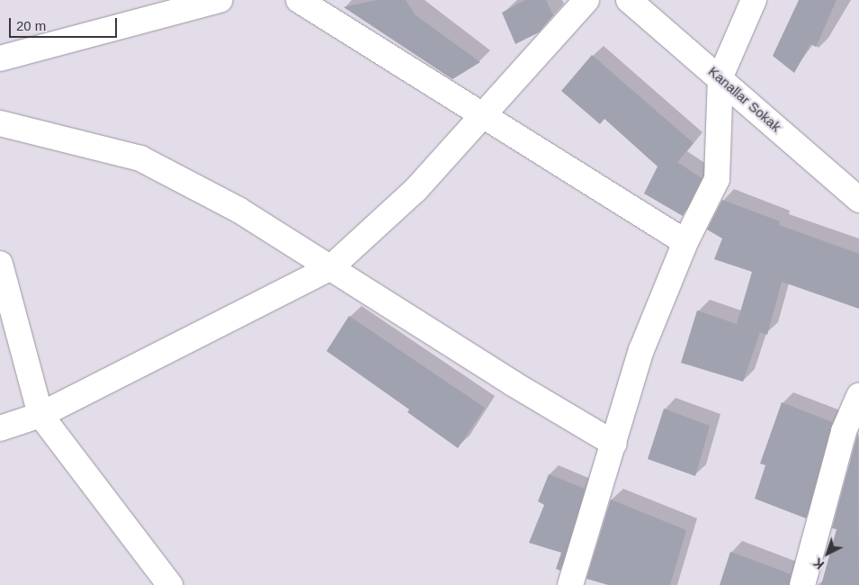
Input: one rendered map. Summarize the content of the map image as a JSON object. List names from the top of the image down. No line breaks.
{"streets":{"street":["Kanallar Sokak"]},"scale_bar":"20 m","north":"bottom left"}
